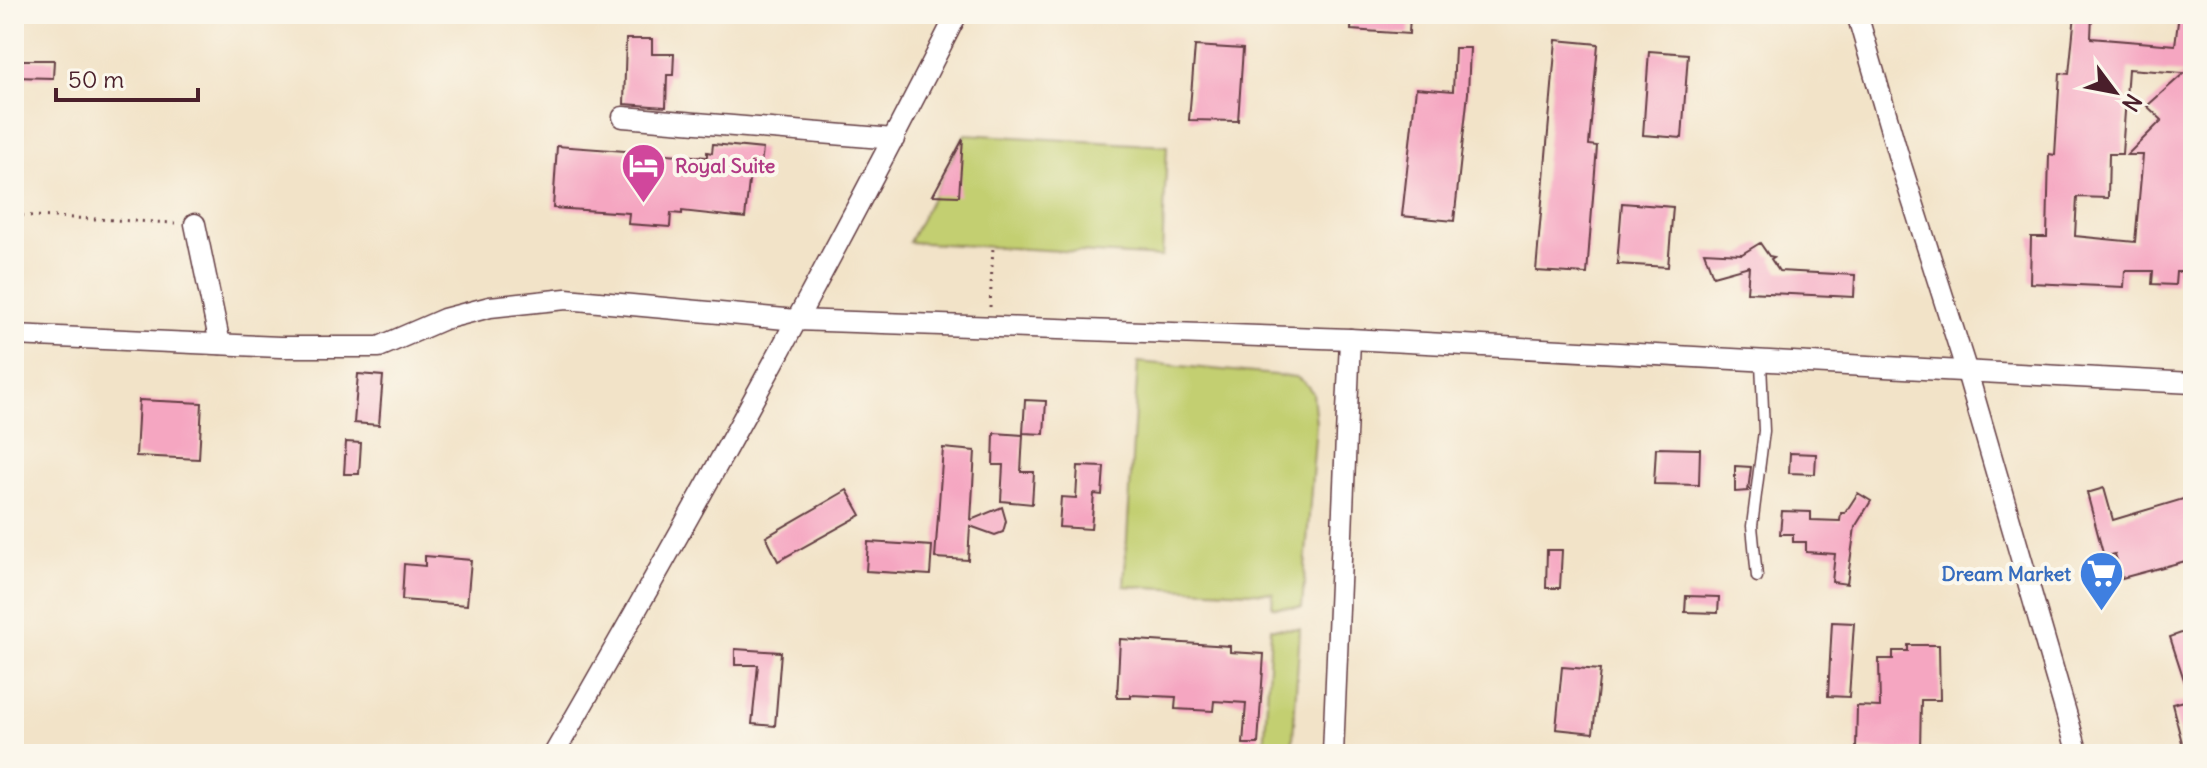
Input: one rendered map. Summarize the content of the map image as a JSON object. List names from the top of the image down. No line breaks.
{"places":{"hotel":["Royal Suite"],"supermarket":["Dream Market"]},"scale_bar":"50 m","north":"bottom right"}
